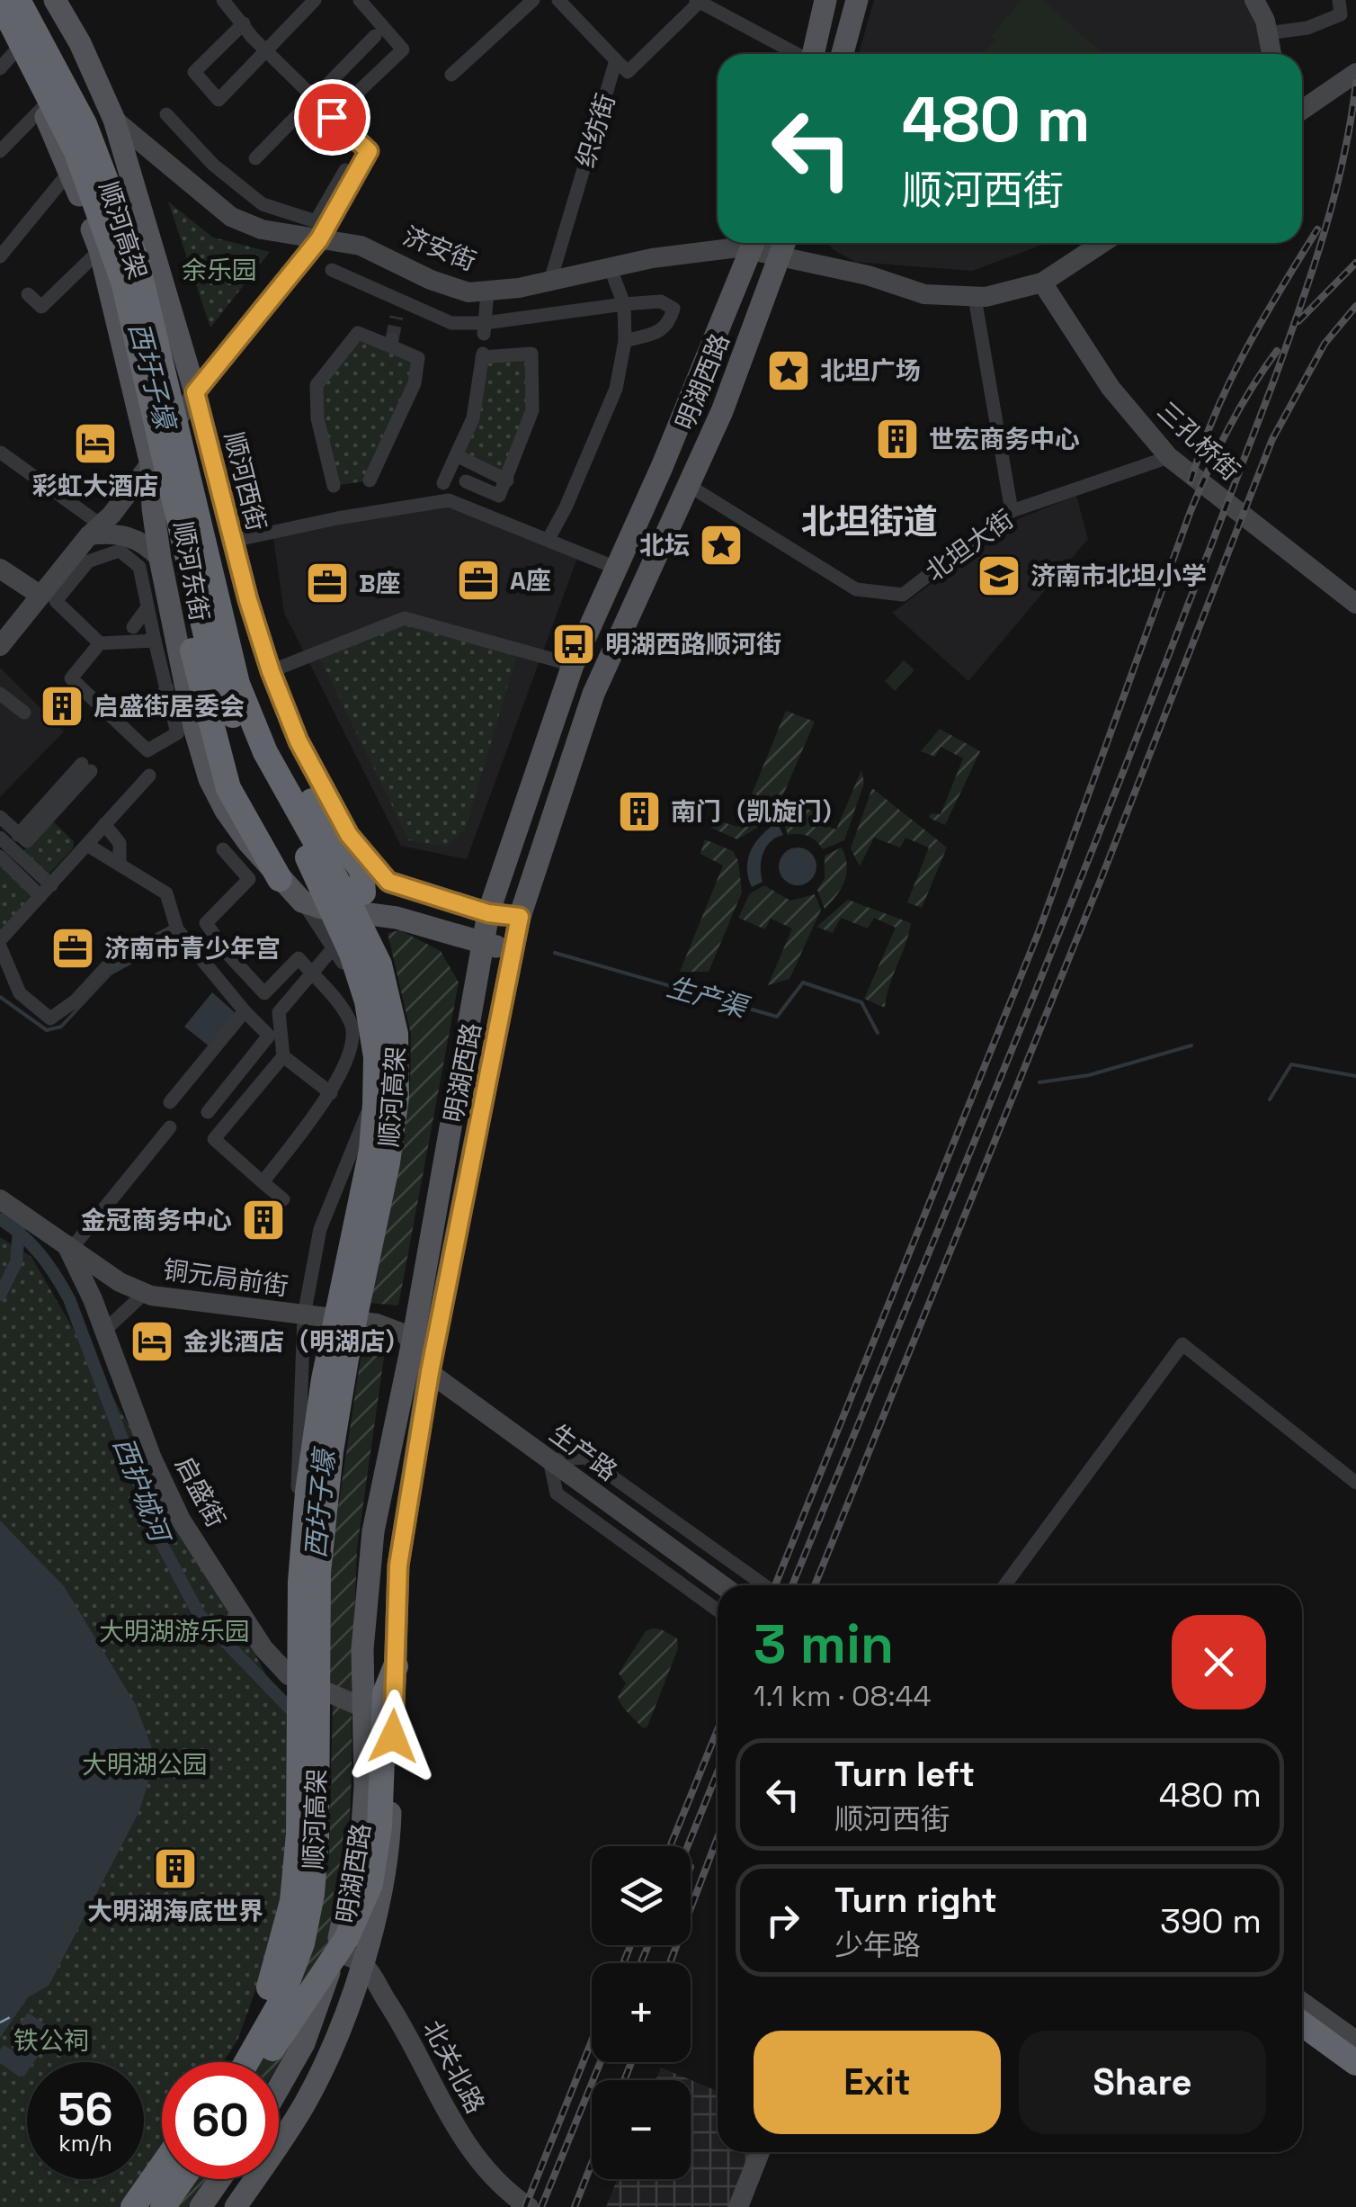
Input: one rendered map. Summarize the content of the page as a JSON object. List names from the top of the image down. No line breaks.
{"streets":{"highway":["顺河高架"],"main road":["济安街","明湖西路","三孔桥街","顺河西街","顺河东街","铜元局前街","生产路","启盛街","北关北路"],"street":["织纺街","北坦大街"]},"crossings":[["织纺街","济安街"],["济安街","明湖西路"],["济安街","三孔桥街"],["济安街","顺河西街"],["明湖西路","顺河西街"],["明湖西路","北坦大街"],["明湖西路","铜元局前街"],["明湖西路","生产路"],["明湖西路","启盛街"],["明湖西路","北关北路"],["三孔桥街","北坦大街"],["铜元局前街","生产路"],["铜元局前街","启盛街"]],"districts":["北坦街道"],"water":["西圩子壕","生产渠","西护城河"],"parks":["余乐园","大明湖游乐园","大明湖公园","铁公祠"],"places":{"place":["北坦广场","北坛"],"building":["世宏商务中心","启盛街居委会","南门（凯旋门）","金冠商务中心","大明湖海底世界"],"hotel":["彩虹大酒店","金兆酒店（明湖店）"],"school or university":["济南市北坦小学"],"office":["A座","B座","济南市青少年宫"],"bus stop":["明湖西路顺河街"]},"page":{"turn":["480 m","顺河西街"],"heading":["3 min","1.1 km · 08:44"],"list":[{"name":"Turn left","note":"顺河西街","value":"480 m"},{"name":"Turn right","note":"少年路","value":"390 m"}],"map_buttons":["+","−"],"buttons":["Exit","Share"],"speed":"56 km/h","limit":"60"}}
